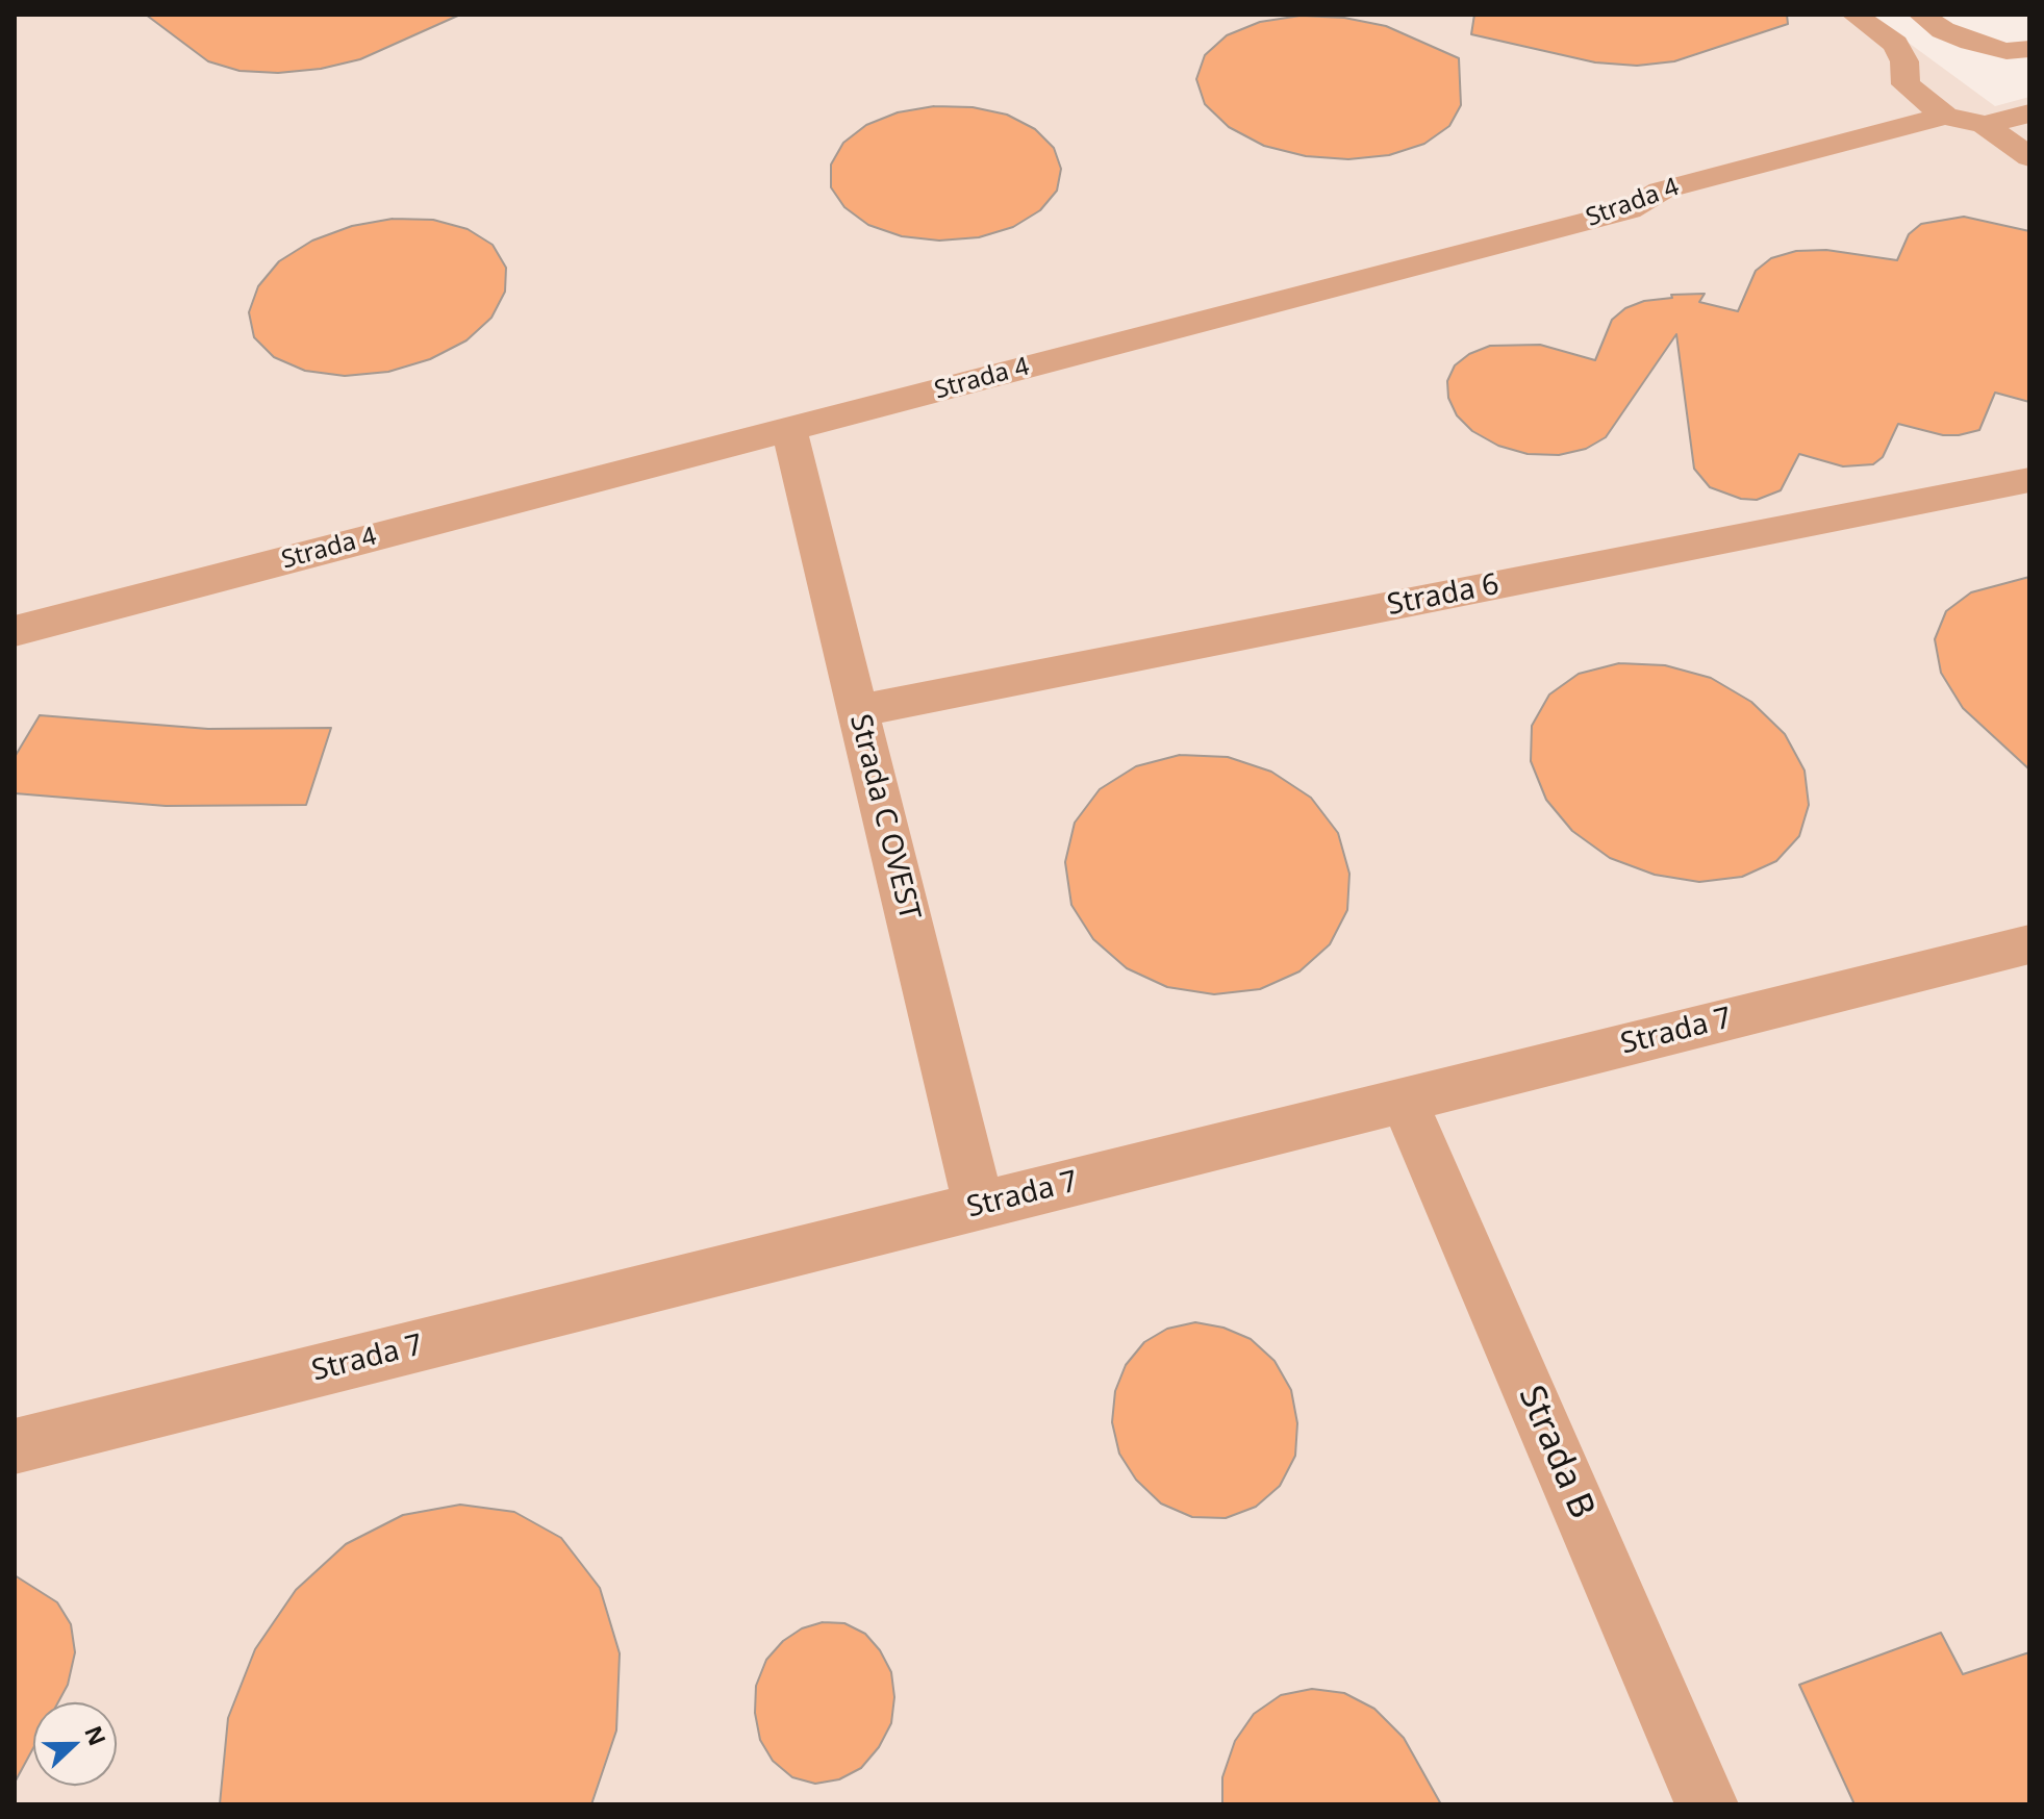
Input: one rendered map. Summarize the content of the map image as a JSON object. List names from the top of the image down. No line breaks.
{"streets":{"street":["Strada 4","Strada 6","Strada C OVEST","Strada 7","Strada B"]},"crossings":[["Strada 4","Strada C OVEST"],["Strada 6","Strada C OVEST"],["Strada C OVEST","Strada 7"],["Strada 7","Strada B"]],"north":"right"}
